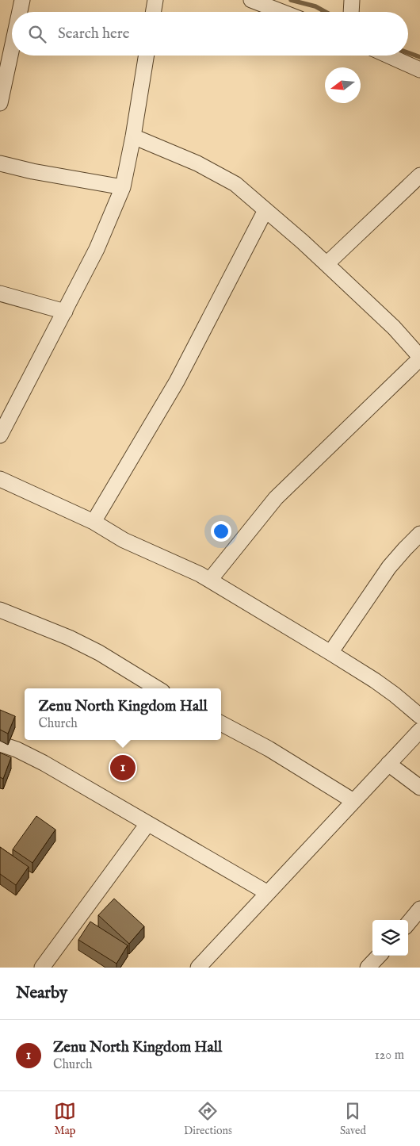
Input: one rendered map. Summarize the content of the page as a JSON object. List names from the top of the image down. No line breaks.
{"north":"left","page":{"search":"Search here","popup":["Zenu North Kingdom Hall","Church"],"pins":"1","heading":"Nearby","list":[{"mark":"1","name":"Zenu North Kingdom Hall","note":"Church","value":"120 m"}],"nav":["Map","Directions","Saved"]}}
